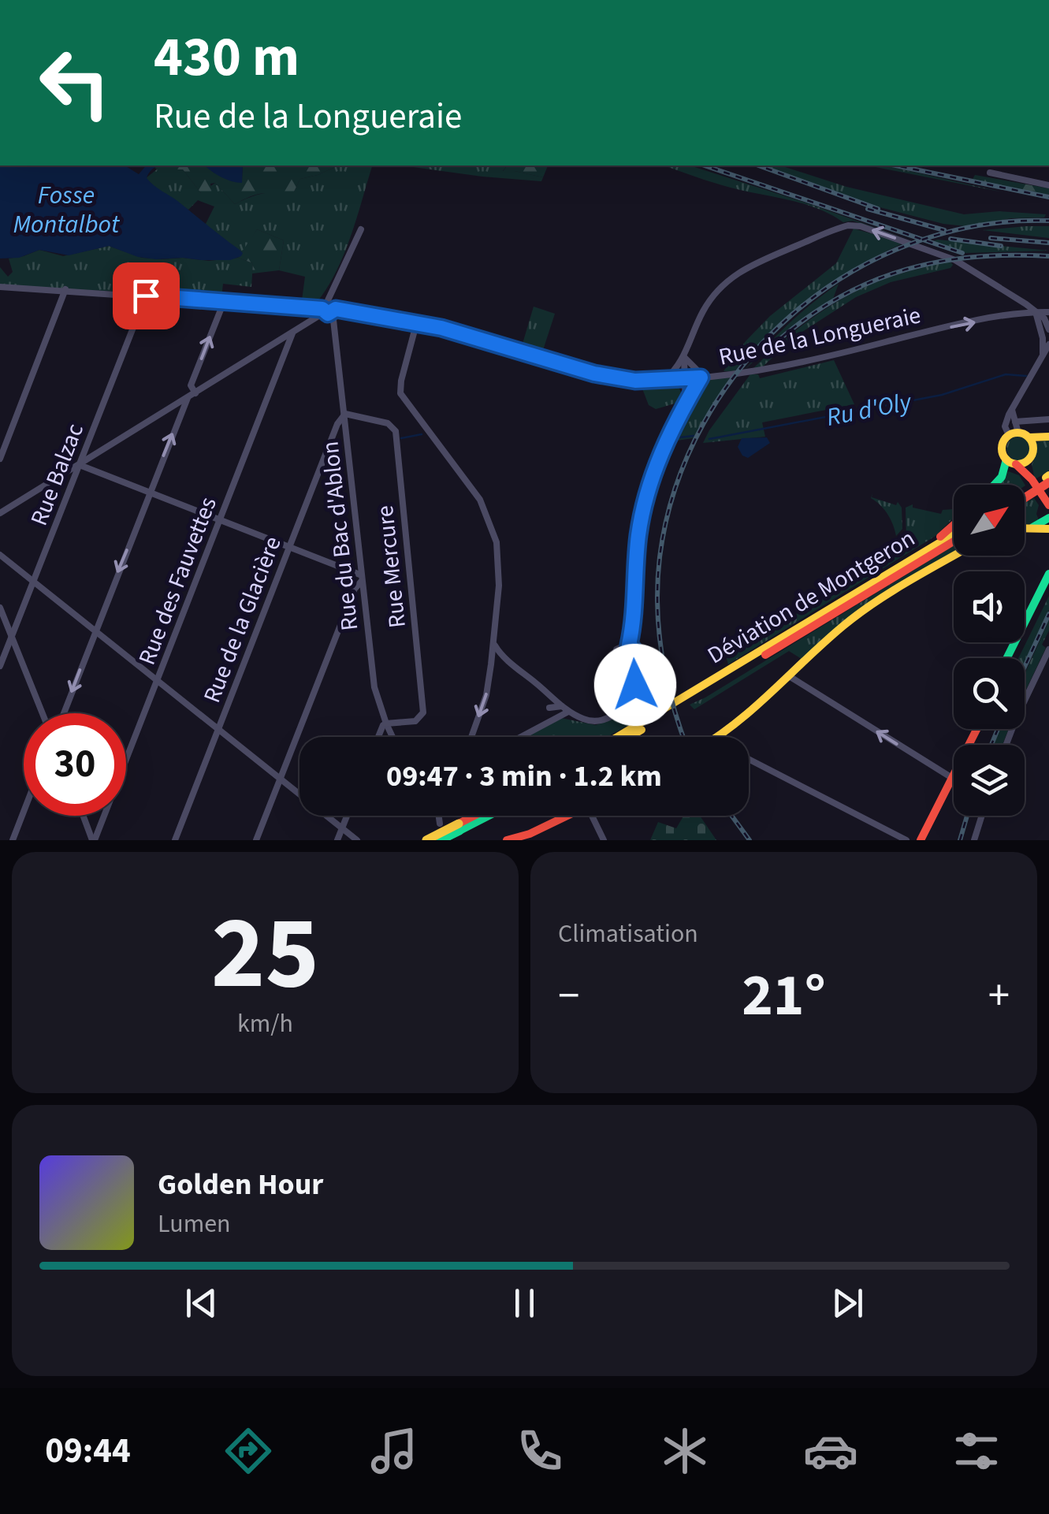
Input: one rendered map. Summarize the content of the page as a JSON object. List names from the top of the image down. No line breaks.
{"streets":{"main road":["Déviation de Montgeron"],"street":["Rue de la Longueraie","Rue Balzac","Rue du Bac d'Ablon","Rue Mercure","Rue des Fauvettes","Rue de la Glacière"]},"crossings":[["Rue de la Longueraie","Rue Balzac"],["Rue de la Longueraie","Rue du Bac d'Ablon"],["Rue du Bac d'Ablon","Rue Mercure"],["Rue du Bac d'Ablon","Rue de la Glacière"],["Rue Mercure","Rue de la Glacière"]],"water":["Fosse Montalbot","Ru d'Oly"],"north":"top right","page":{"turn":["430 m","Rue de la Longueraie"],"limit":"30","trip":"09:47 · 3 min · 1.2 km","tile":[["25","km/h"],"Climatisation"],"heat":["−","21°","+"],"song":["Golden Hour","Lumen"],"tabs":"09:44"}}
